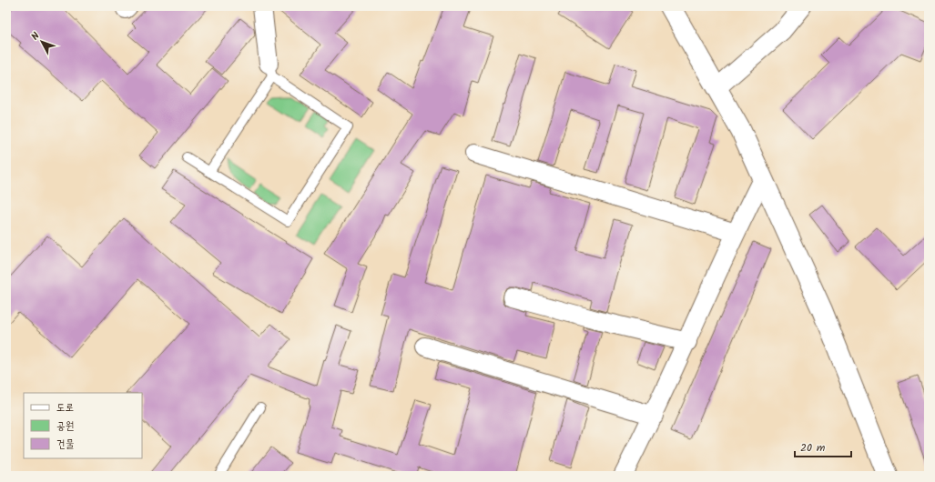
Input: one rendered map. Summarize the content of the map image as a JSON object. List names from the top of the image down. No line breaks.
{"legend":["도로","공원","건물"],"scale_bar":"20 m","north":"top left"}
